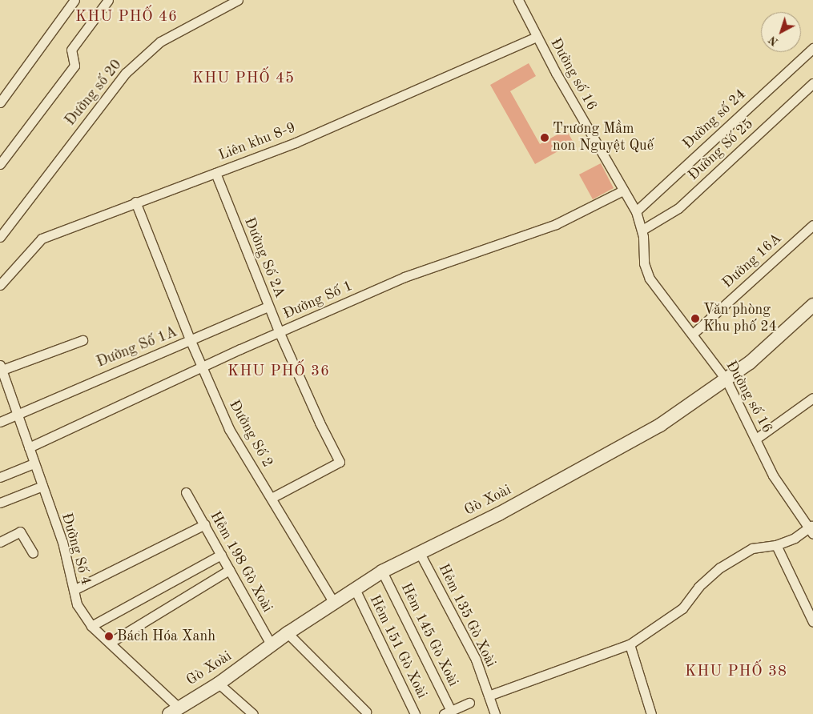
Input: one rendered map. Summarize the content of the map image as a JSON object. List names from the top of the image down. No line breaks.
{"streets":{"street":["Đường số 16","Đường số 20","Đường số 24","Liên khu 8-9","Đường Số 25","Đường Số 2A","Đường 16A","Đường Số 1","Đường Số 1A","Đường Số 2","Gò Xoài","Đường Số 4","Hẻm 198 Gò Xoài","Hẻm 135 Gò Xoài","Hẻm 145 Gò Xoài","Hẻm 151 Gò Xoài"]},"crossings":[["Đường số 16","Đường số 24"],["Đường số 16","Liên khu 8-9"],["Đường số 16","Đường Số 25"],["Đường số 16","Đường 16A"],["Đường số 16","Đường Số 1"],["Đường số 16","Gò Xoài"],["Liên khu 8-9","Đường Số 2A"],["Liên khu 8-9","Đường Số 2"],["Đường Số 2A","Đường Số 1"],["Đường Số 2A","Đường Số 1A"],["Đường Số 2A","Đường Số 2"],["Đường Số 1","Đường Số 2"],["Đường Số 1","Đường Số 4"],["Đường Số 1A","Đường Số 2"],["Đường Số 1A","Đường Số 4"],["Đường Số 2","Gò Xoài"],["Gò Xoài","Đường Số 4"],["Gò Xoài","Hẻm 198 Gò Xoài"],["Gò Xoài","Hẻm 135 Gò Xoài"],["Gò Xoài","Hẻm 145 Gò Xoài"],["Gò Xoài","Hẻm 151 Gò Xoài"]],"districts":["KHU PHỐ 46","KHU PHỐ 45","KHU PHỐ 36","KHU PHỐ 38"],"places":["Trương Mầm non Nguyệt Quế","Văn phòng Khu phố 24","Bách Hóa Xanh"],"north":"bottom left"}
